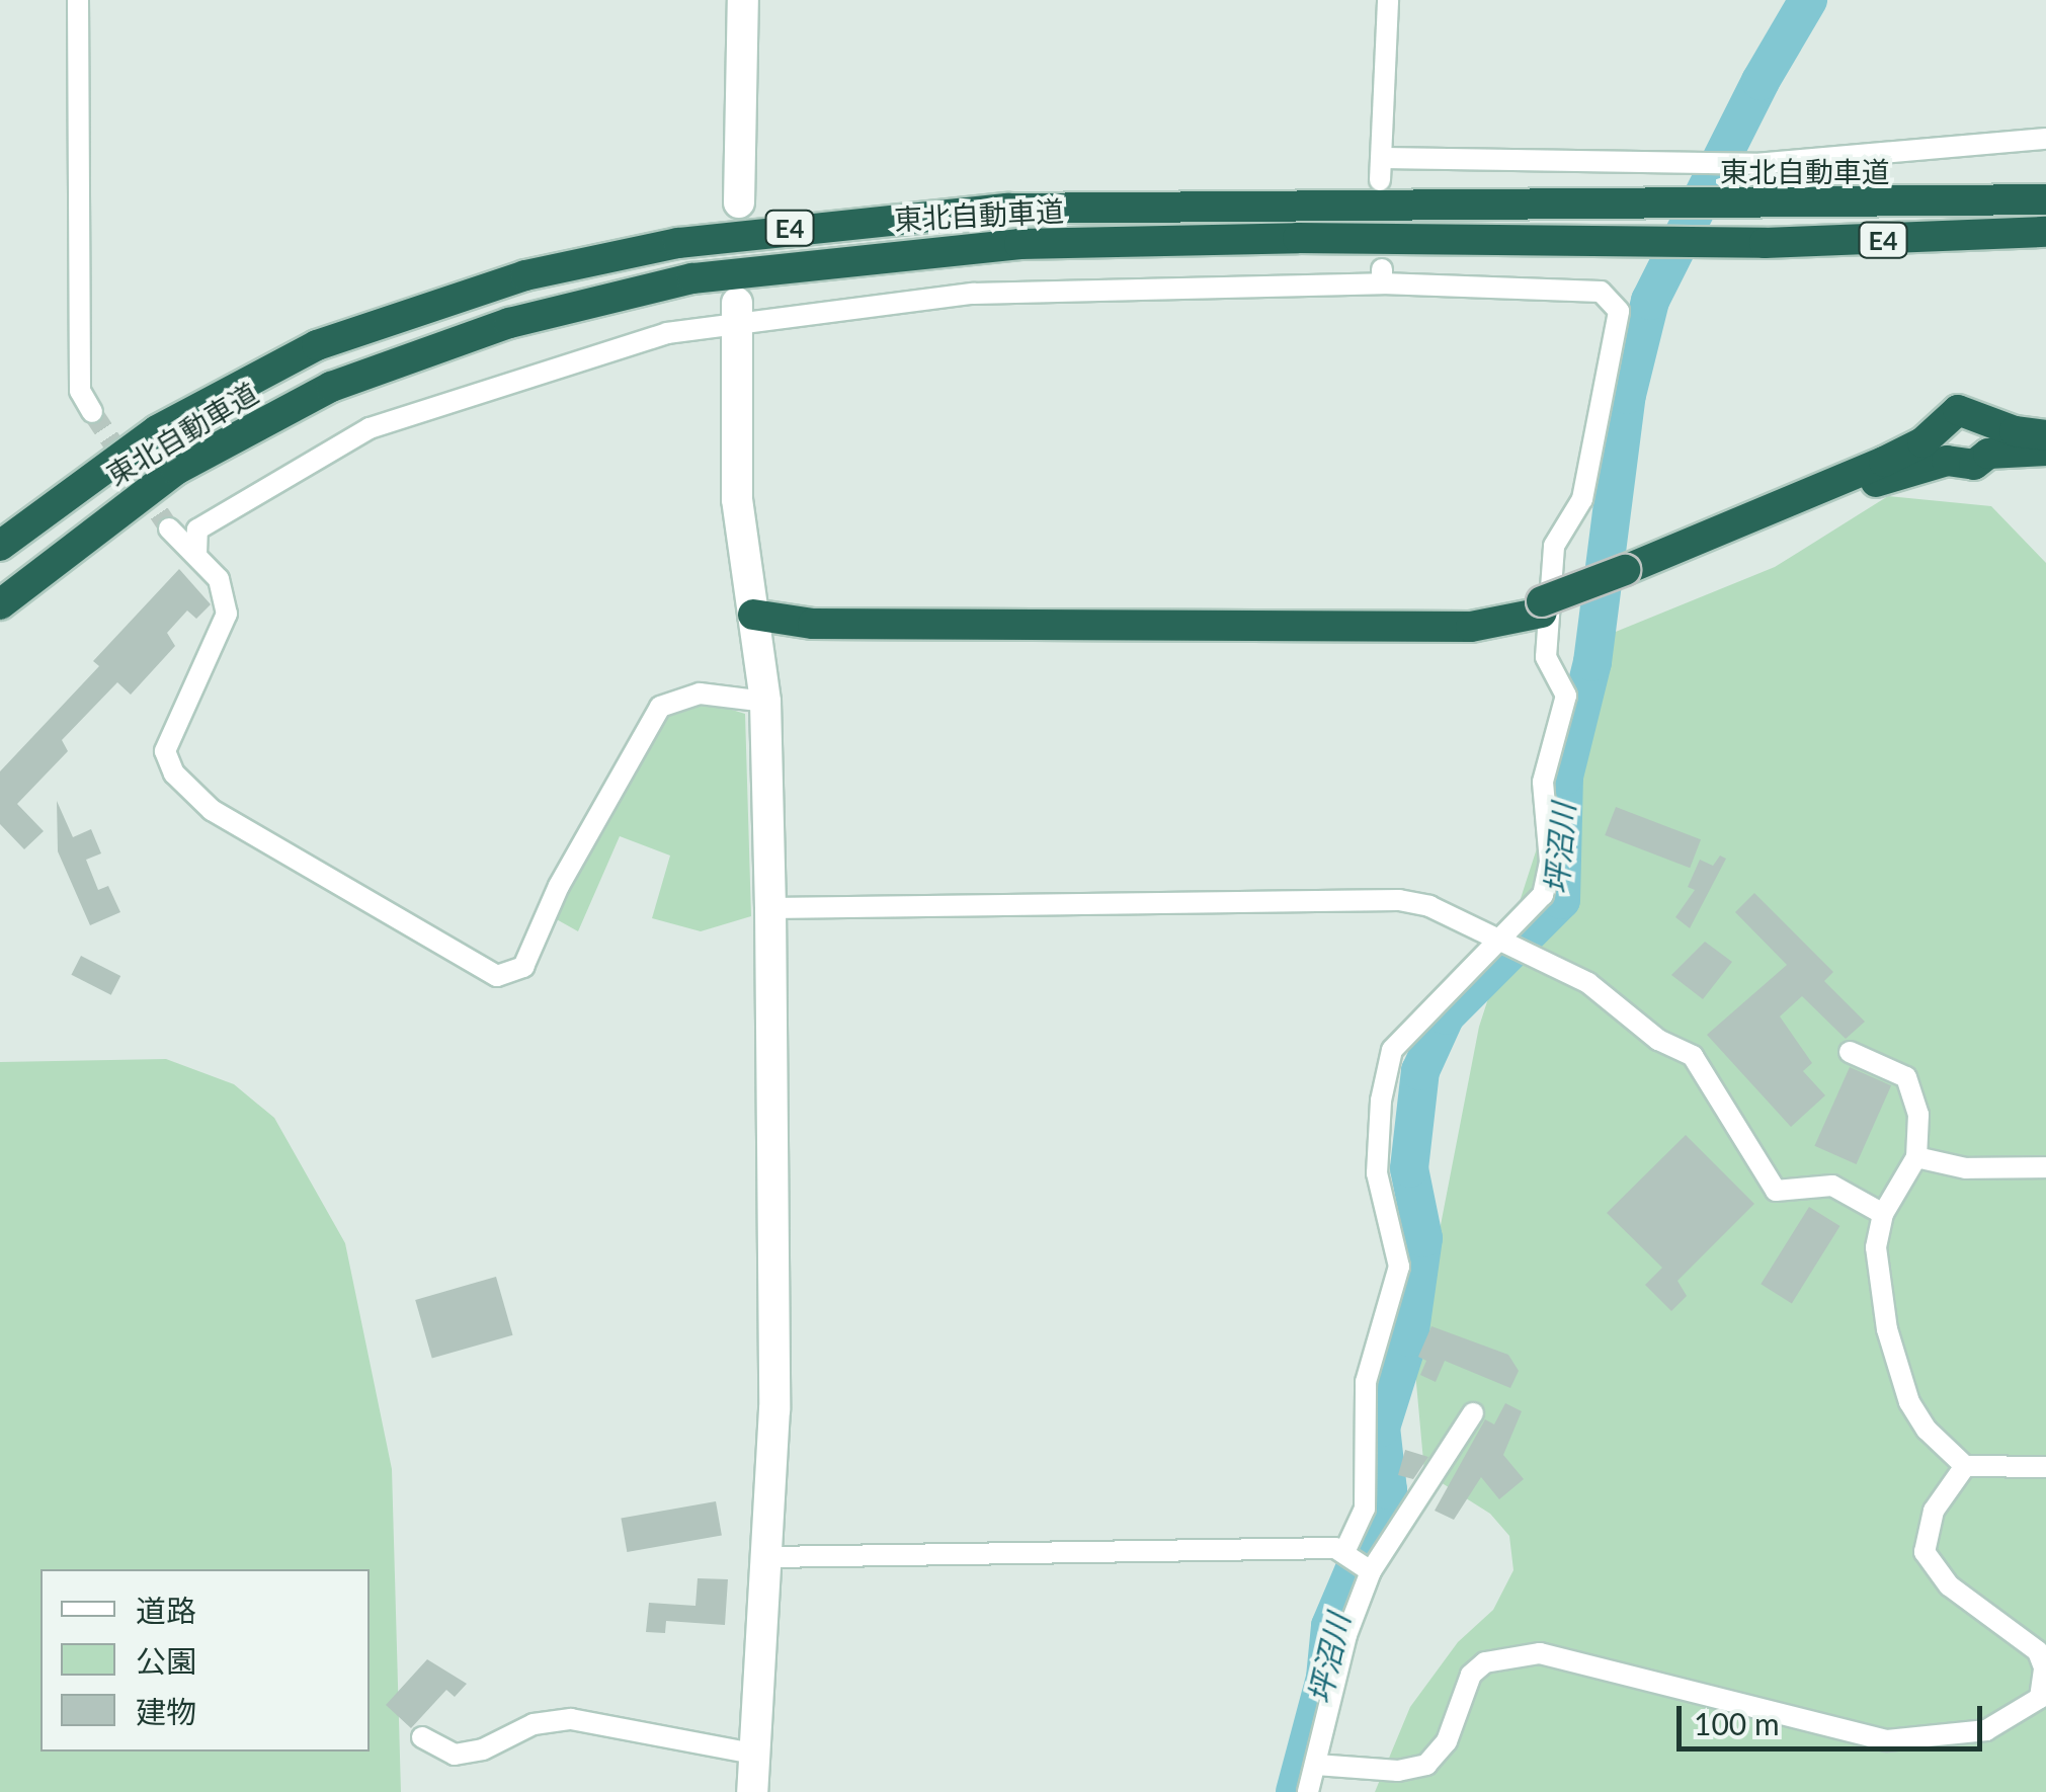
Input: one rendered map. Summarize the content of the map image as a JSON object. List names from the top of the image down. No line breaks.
{"streets":{"highway":["東北自動車道","E4"]},"water":["坪沼川"],"legend":["道路","公園","建物"],"scale_bar":"100 m"}
